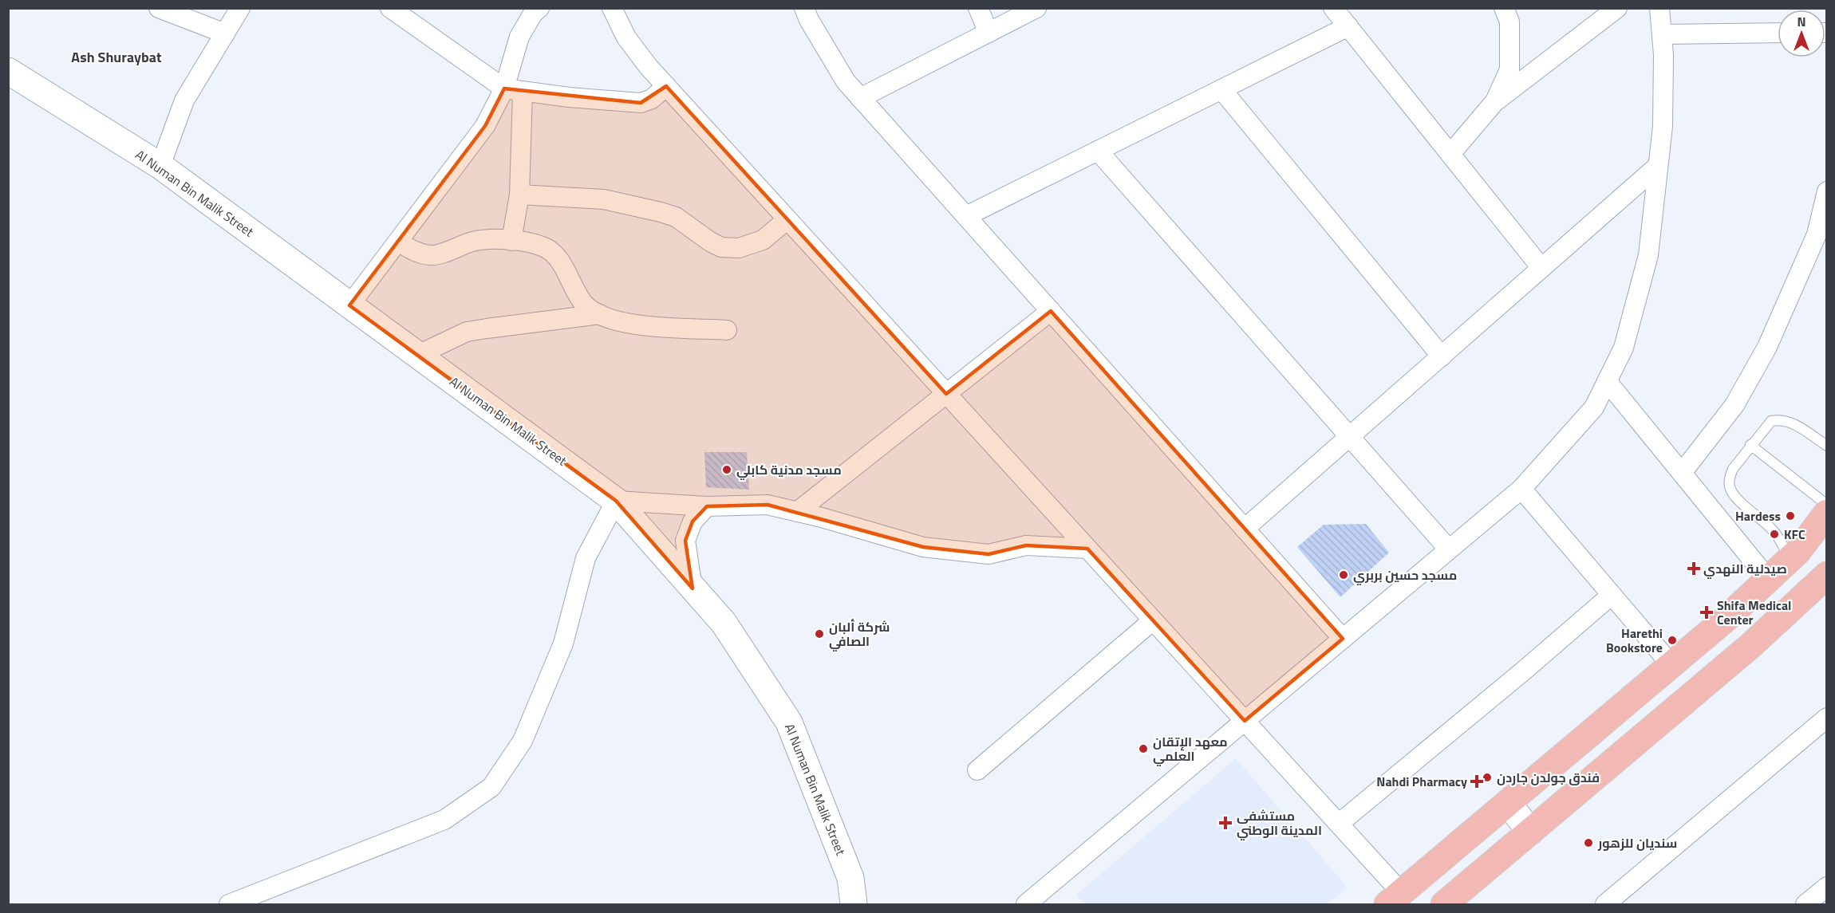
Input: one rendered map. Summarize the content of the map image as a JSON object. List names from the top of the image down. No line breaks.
{"streets":{"main road":["Al Numan Bin Malik Street"]},"districts":["Ash Shuraybat"],"places":{"other":["مسجد مدنية كابلي","Hardess","KFC","مسجد حسين بربري","شركة ألبان الصافي","Harethi Bookstore","معهد الإتقان العلمي","فندق جولدن جاردن","سنديان للزهور"],"health":["صيدلية النهدي","Shifa Medical Center","Nahdi Pharmacy","مستشفى المدينة الوطني"]},"north":"top"}
